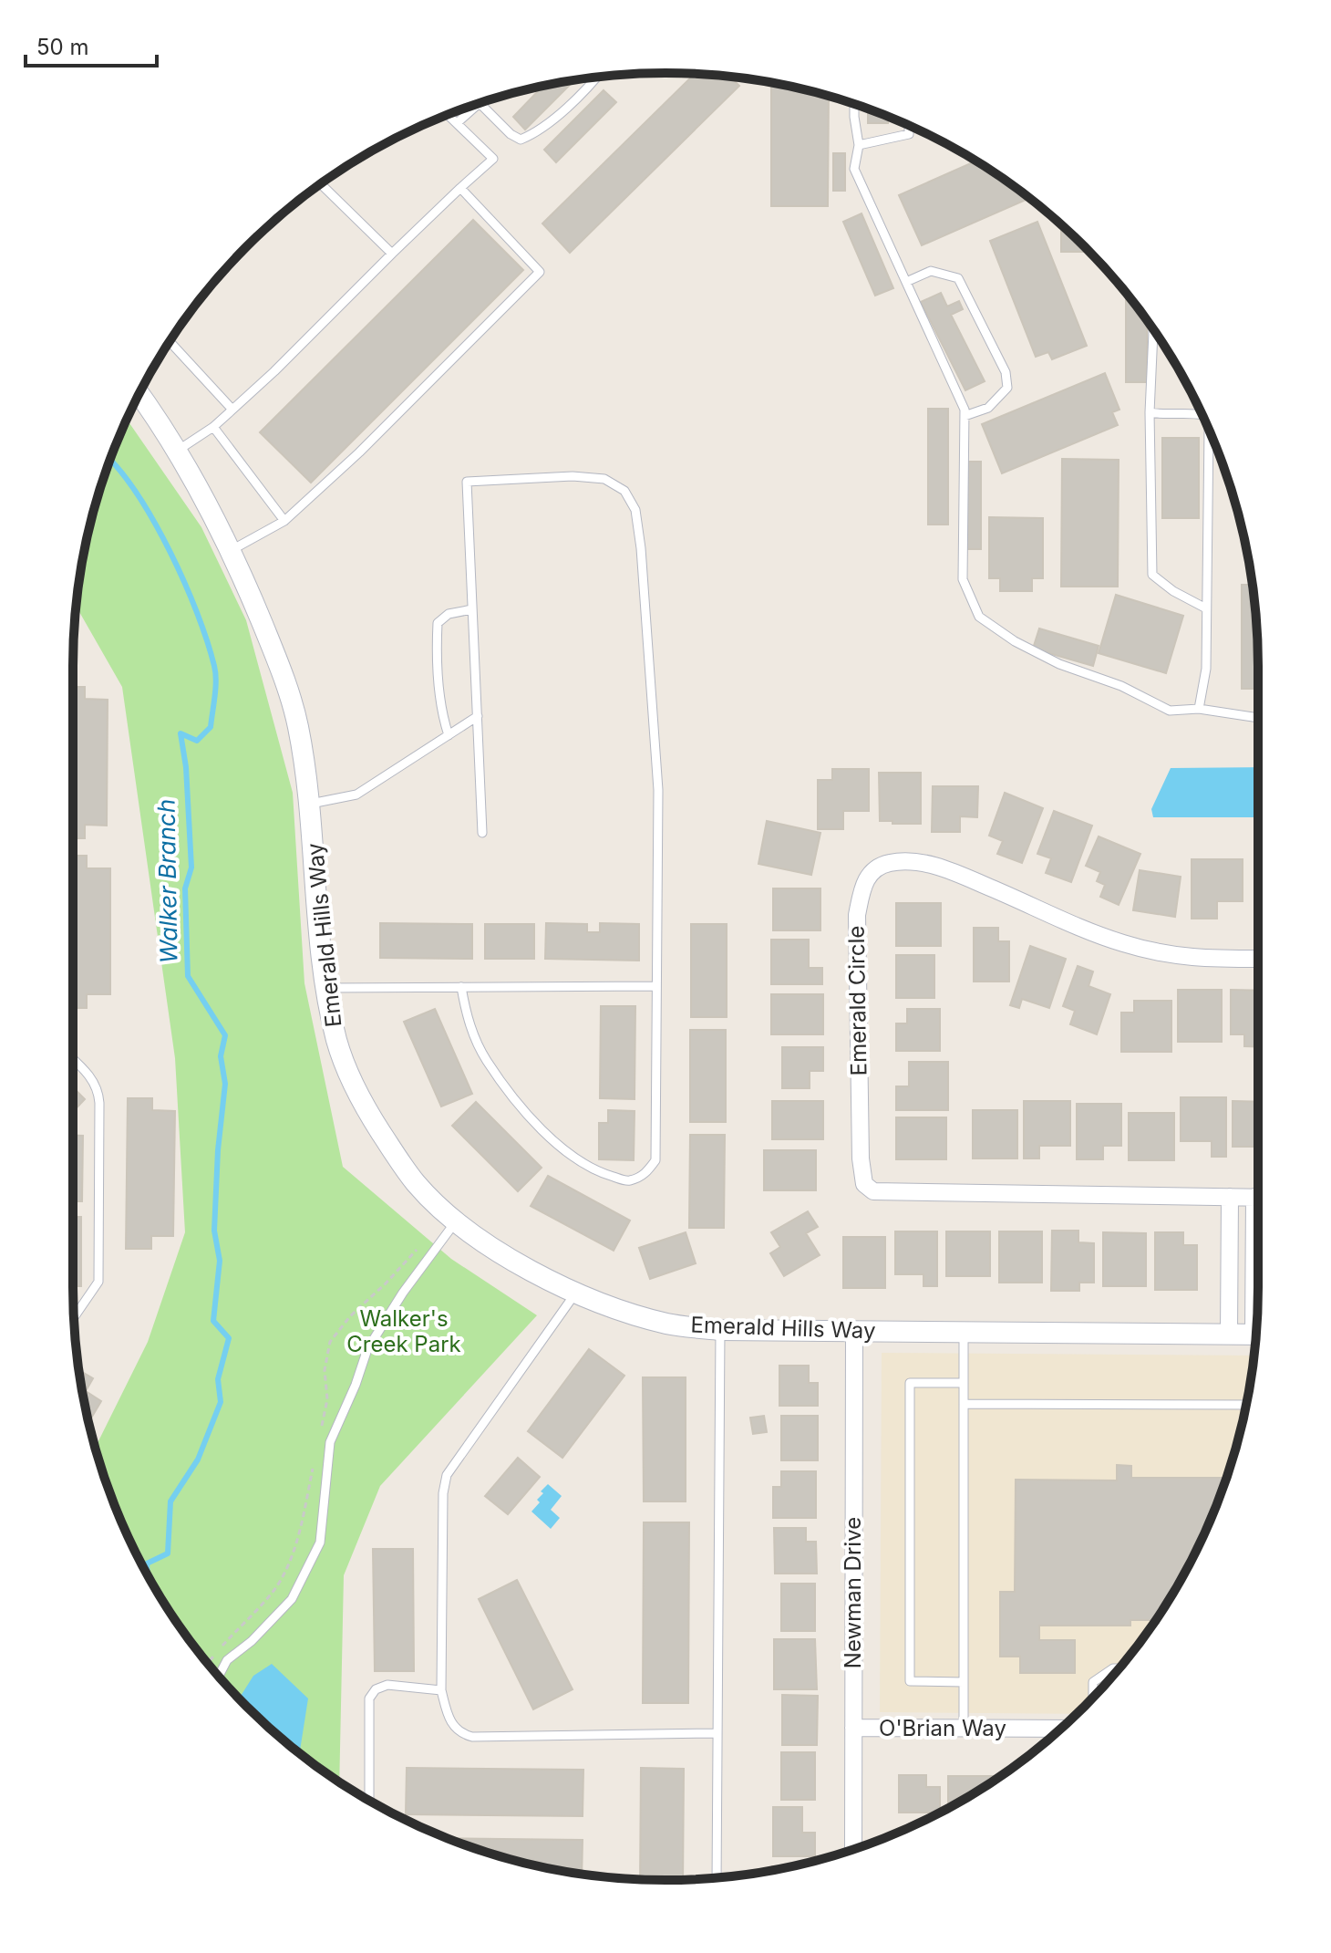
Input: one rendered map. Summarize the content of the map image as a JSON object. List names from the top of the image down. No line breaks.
{"streets":{"street":["Emerald Hills Way","Emerald Circle","Newman Drive","O'Brian Way"]},"crossings":[["Emerald Hills Way","Newman Drive"],["Newman Drive","O'Brian Way"]],"water":["Walker Branch"],"parks":["Walker's Creek Park"],"scale_bar":"50 m"}
